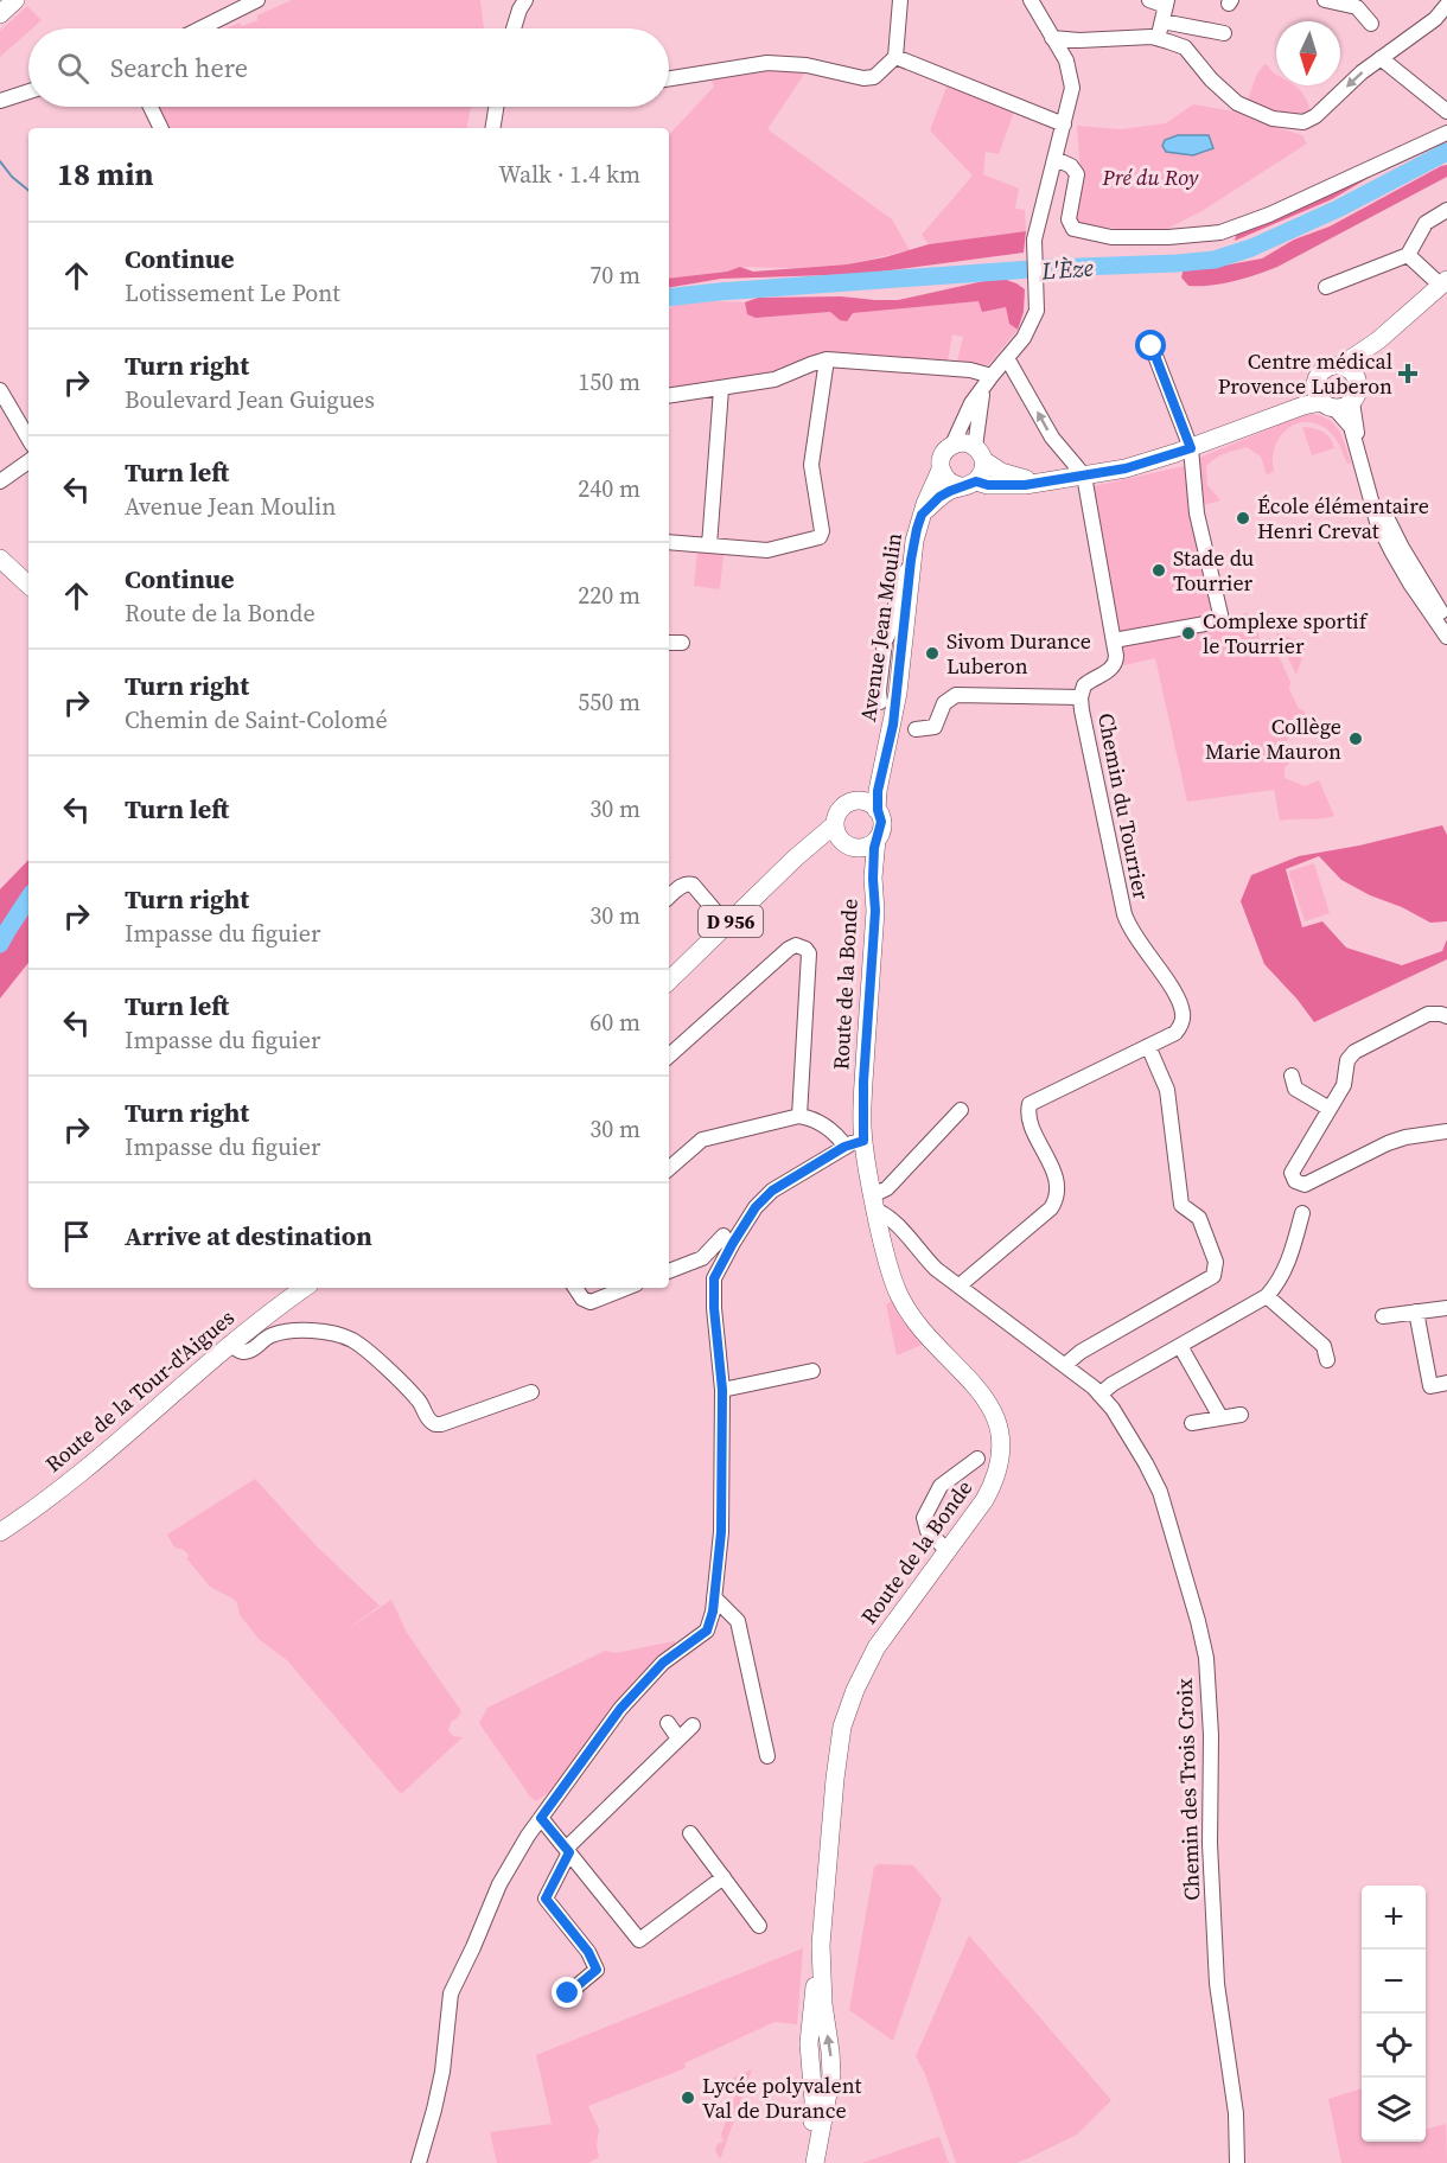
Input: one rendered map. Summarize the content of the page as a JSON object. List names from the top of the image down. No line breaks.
{"streets":{"main road":["Avenue Jean Moulin","D 956","Route de la Bonde","Route de la Tour-d'Aigues"],"street":["Chemin du Tourrier","Chemin des Trois Croix"]},"crossings":[["Avenue Jean Moulin","D 956"],["Avenue Jean Moulin","Route de la Bonde"],["D 956","Route de la Bonde"],["Route de la Bonde","Chemin des Trois Croix"]],"water":["L'Èze"],"parks":["Pré du Roy"],"places":{"health":["Centre médical Provence Luberon"],"other":["École élémentaire Henri Crevat","Stade du Tourrier","Complexe sportif le Tourrier","Sivom Durance Luberon","Collège Marie Mauron","Lycée polyvalent Val de Durance"]},"north":"bottom","page":{"search":"Search here","heading":["18 min","Walk · 1.4 km"],"list":[["Continue","Lotissement Le Pont","70 m"],["Turn right","Boulevard Jean Guigues","150 m"],["Turn left","Avenue Jean Moulin","240 m"],["Continue","Route de la Bonde","220 m"],["Turn right","Chemin de Saint-Colomé","550 m"],["Turn left","30 m"],["Turn right","Impasse du figuier","30 m"],["Turn left","Impasse du figuier","60 m"],["Turn right","Impasse du figuier","30 m"],"Arrive at destination"],"map_buttons":["+","−"]}}
